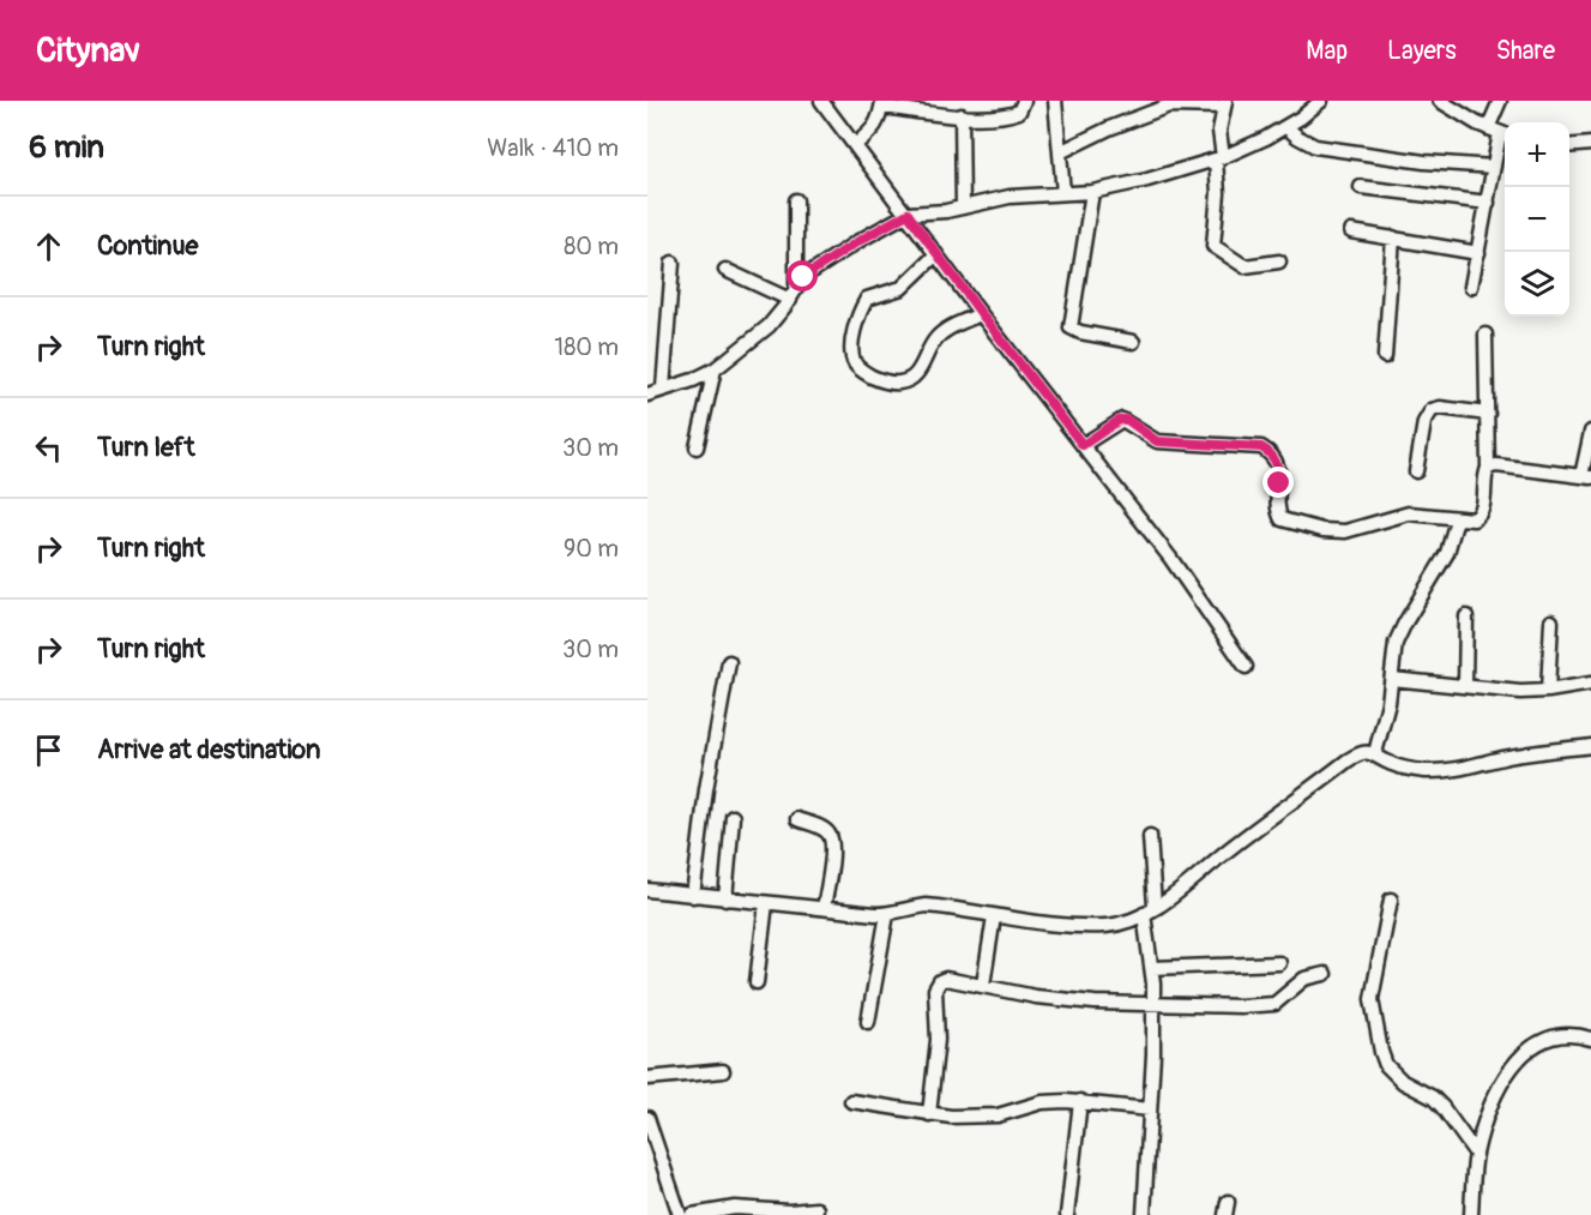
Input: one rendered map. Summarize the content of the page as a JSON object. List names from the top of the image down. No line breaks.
{"page":{"header":"Citynav","nav":["Map","Layers","Share"],"heading":["6 min","Walk · 410 m"],"map_buttons":["+","−"],"list":[["Continue","80 m"],["Turn right","180 m"],["Turn left","30 m"],["Turn right","90 m"],["Turn right","30 m"],"Arrive at destination"]}}
